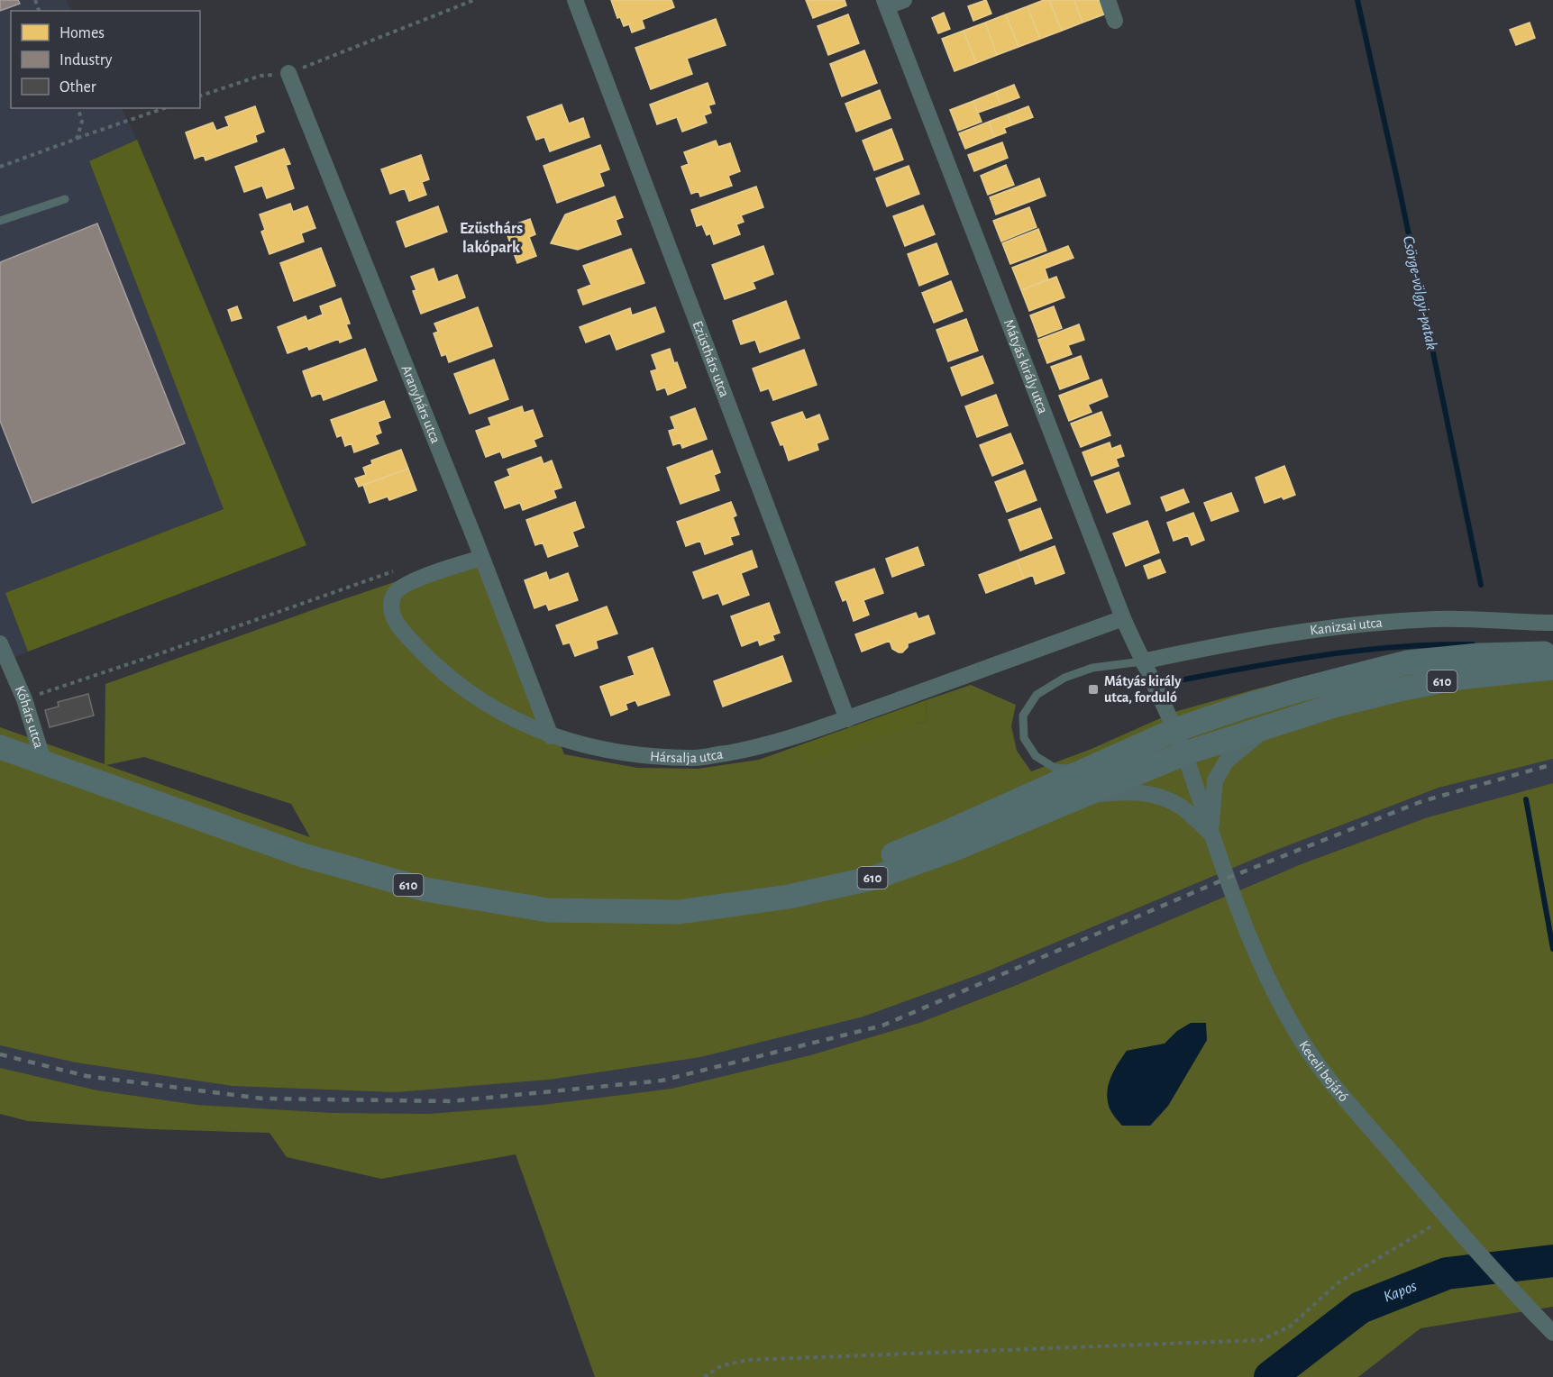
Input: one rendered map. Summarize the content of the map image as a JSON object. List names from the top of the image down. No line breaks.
{"streets":{"main road":["610"],"street":["Ezüsthárs utca","Mátyás király utca","Aranyhárs utca","Kanizsai utca","Kőhárs utca","Hársalja utca","Keceli bejáró"]},"crossings":[["Ezüsthárs utca","Hársalja utca"],["Mátyás király utca","Kanizsai utca"],["Mátyás király utca","610"],["Mátyás király utca","Hársalja utca"],["Mátyás király utca","Keceli bejáró"],["Aranyhárs utca","Hársalja utca"],["610","Kőhárs utca"],["610","Keceli bejáró"]],"districts":["Ezüsthárs lakópark"],"water":["Csörge-völgyi-patak","Kapos"],"places":{"transit":["Mátyás király utca, forduló"]},"legend":["Homes","Industry","Other"]}
